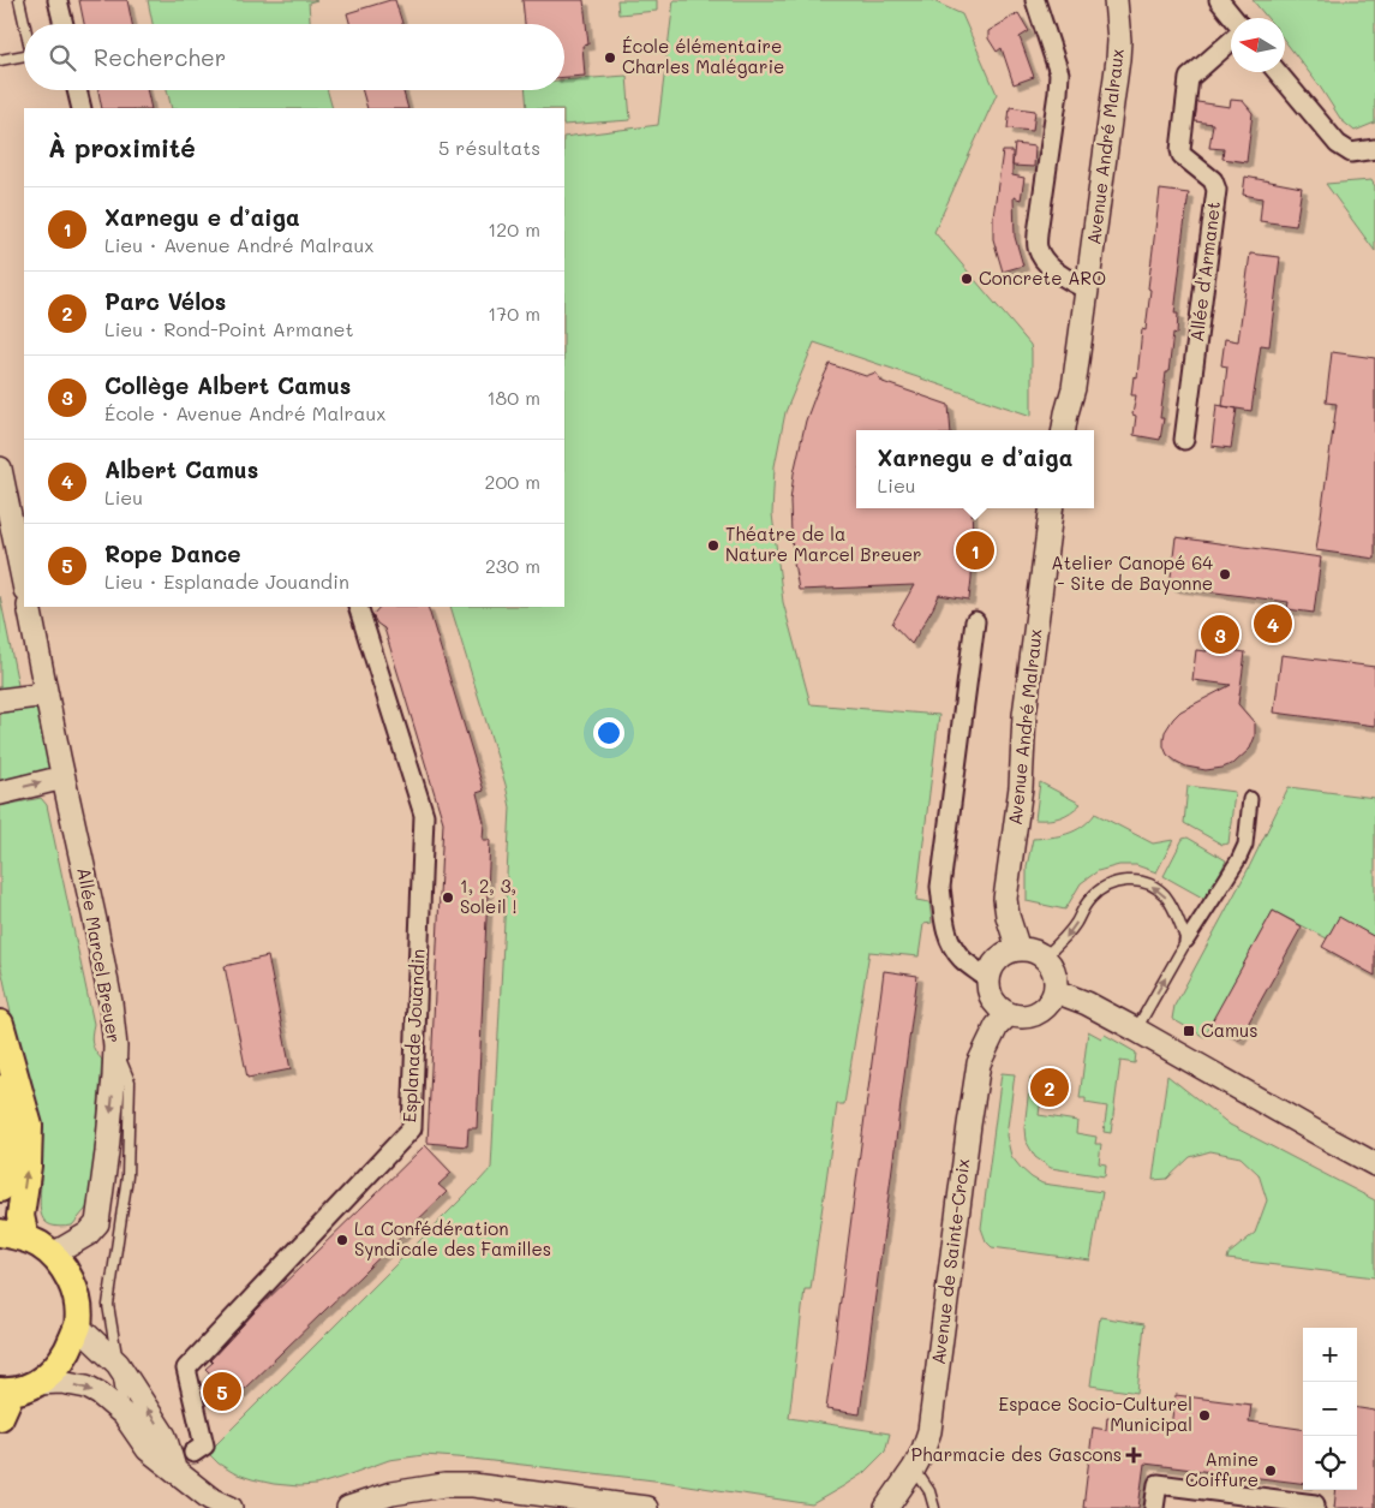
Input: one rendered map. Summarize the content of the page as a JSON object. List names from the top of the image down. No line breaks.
{"streets":{"street":["Avenue André Malraux","Allée d'Armanet","Allée Marcel Breuer","Esplanade Jouandin","Avenue de Sainte-Croix"]},"crossings":[["Avenue André Malraux","Avenue de Sainte-Croix"]],"places":{"other":["École élémentaire Charles Malégarie","Concrete ARO","Théatre de la Nature Marcel Breuer","Atelier Canopé 64 - Site de Bayonne","1, 2, 3, Soleil !","La Confédération Syndicale des Familles","Espace Socio-Culturel Municipal","Amine Coiffure"],"transit":["Camus"],"health":["Pharmacie des Gascons"]},"north":"left","page":{"search":"Rechercher","heading":["À proximité","5 résultats"],"list":[{"mark":"1","name":"Xarnegu e d’aiga","note":"Lieu · Avenue André Malraux","value":"120 m"},{"mark":"2","name":"Parc Vélos","note":"Lieu · Rond-Point Armanet","value":"170 m"},{"mark":"3","name":"Collège Albert Camus","note":"École · Avenue André Malraux","value":"180 m"},{"mark":"4","name":"Albert Camus","note":"Lieu","value":"200 m"},{"mark":"5","name":"Rope Dance","note":"Lieu · Esplanade Jouandin","value":"230 m"}],"popup":["Xarnegu e d’aiga","Lieu"],"pins":["1","4","3","2","5"],"map_buttons":["+","−"]}}
